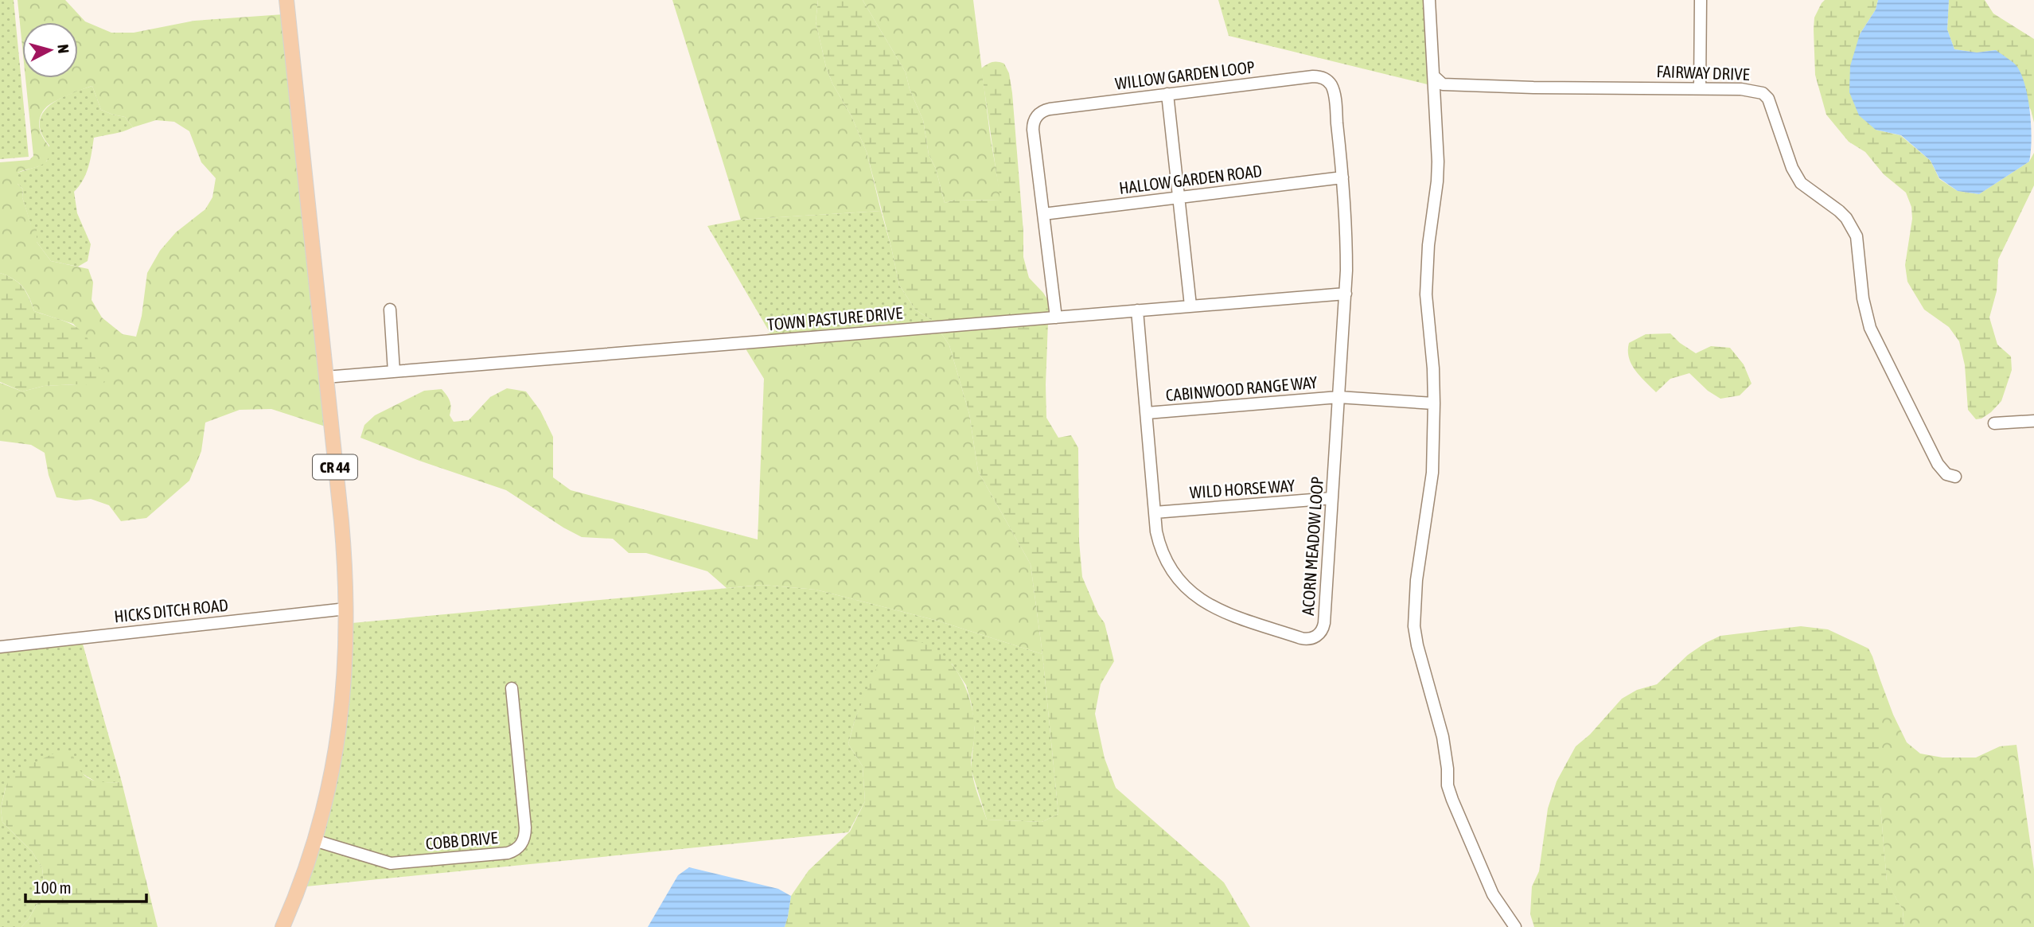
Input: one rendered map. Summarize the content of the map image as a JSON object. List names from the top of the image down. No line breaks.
{"streets":{"main road":["CR 44"],"street":["FAIRWAY DRIVE","WILLOW GARDEN LOOP","HALLOW GARDEN ROAD","TOWN PASTURE DRIVE","CABINWOOD RANGE WAY","WILD HORSE WAY","ACORN MEADOW LOOP","HICKS DITCH ROAD","COBB DRIVE"]},"crossings":[["WILLOW GARDEN LOOP","HALLOW GARDEN ROAD"],["WILLOW GARDEN LOOP","TOWN PASTURE DRIVE"],["WILLOW GARDEN LOOP","ACORN MEADOW LOOP"],["TOWN PASTURE DRIVE","CR 44"],["TOWN PASTURE DRIVE","ACORN MEADOW LOOP"],["CABINWOOD RANGE WAY","ACORN MEADOW LOOP"],["CR 44","HICKS DITCH ROAD"],["CR 44","COBB DRIVE"],["WILD HORSE WAY","ACORN MEADOW LOOP"]],"scale_bar":"100 m","north":"right"}
